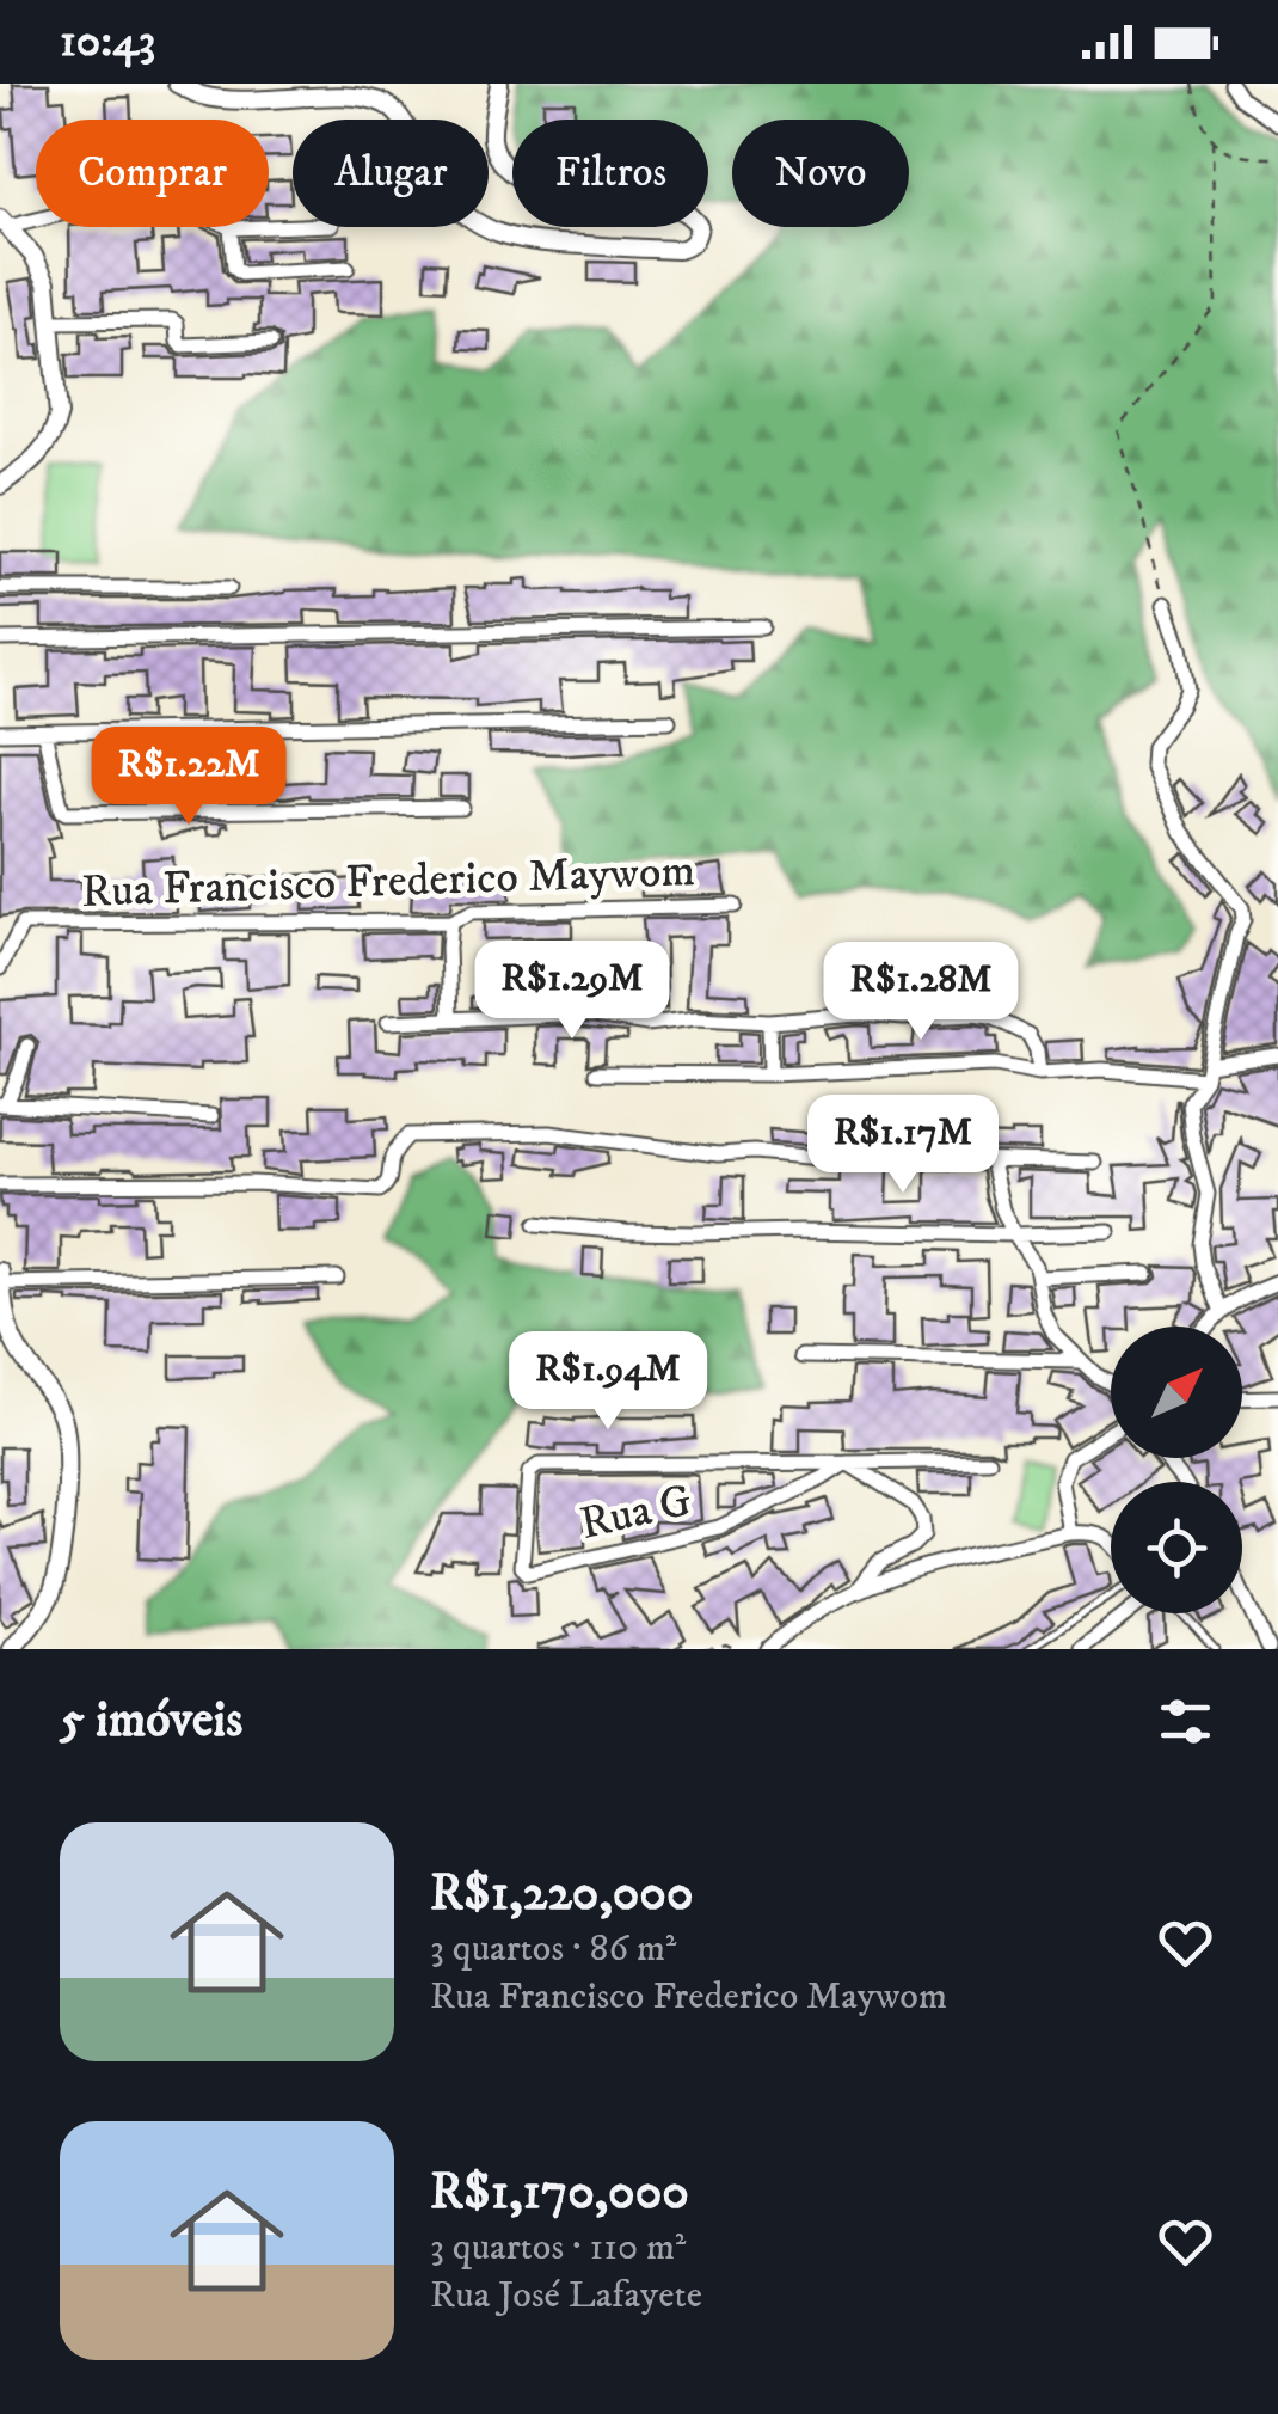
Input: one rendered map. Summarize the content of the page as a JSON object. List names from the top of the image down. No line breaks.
{"streets":{"street":["Rua Francisco Frederico Maywom","Rua G"]},"north":"top right","page":{"status":"10:43","chip":["Comprar","Alugar","Filtros","Novo"],"price":["R$1.22M","R$1.29M","R$1.28M","R$1.17M","R$1.94M"],"heading":"5 imóveis","list":[{"name":"R$1,220,000","note":"3 quartos · 86 m² · Rua Francisco Frederico Maywom"},{"name":"R$1,170,000","note":"3 quartos · 110 m² · Rua José Lafayete"}]}}
